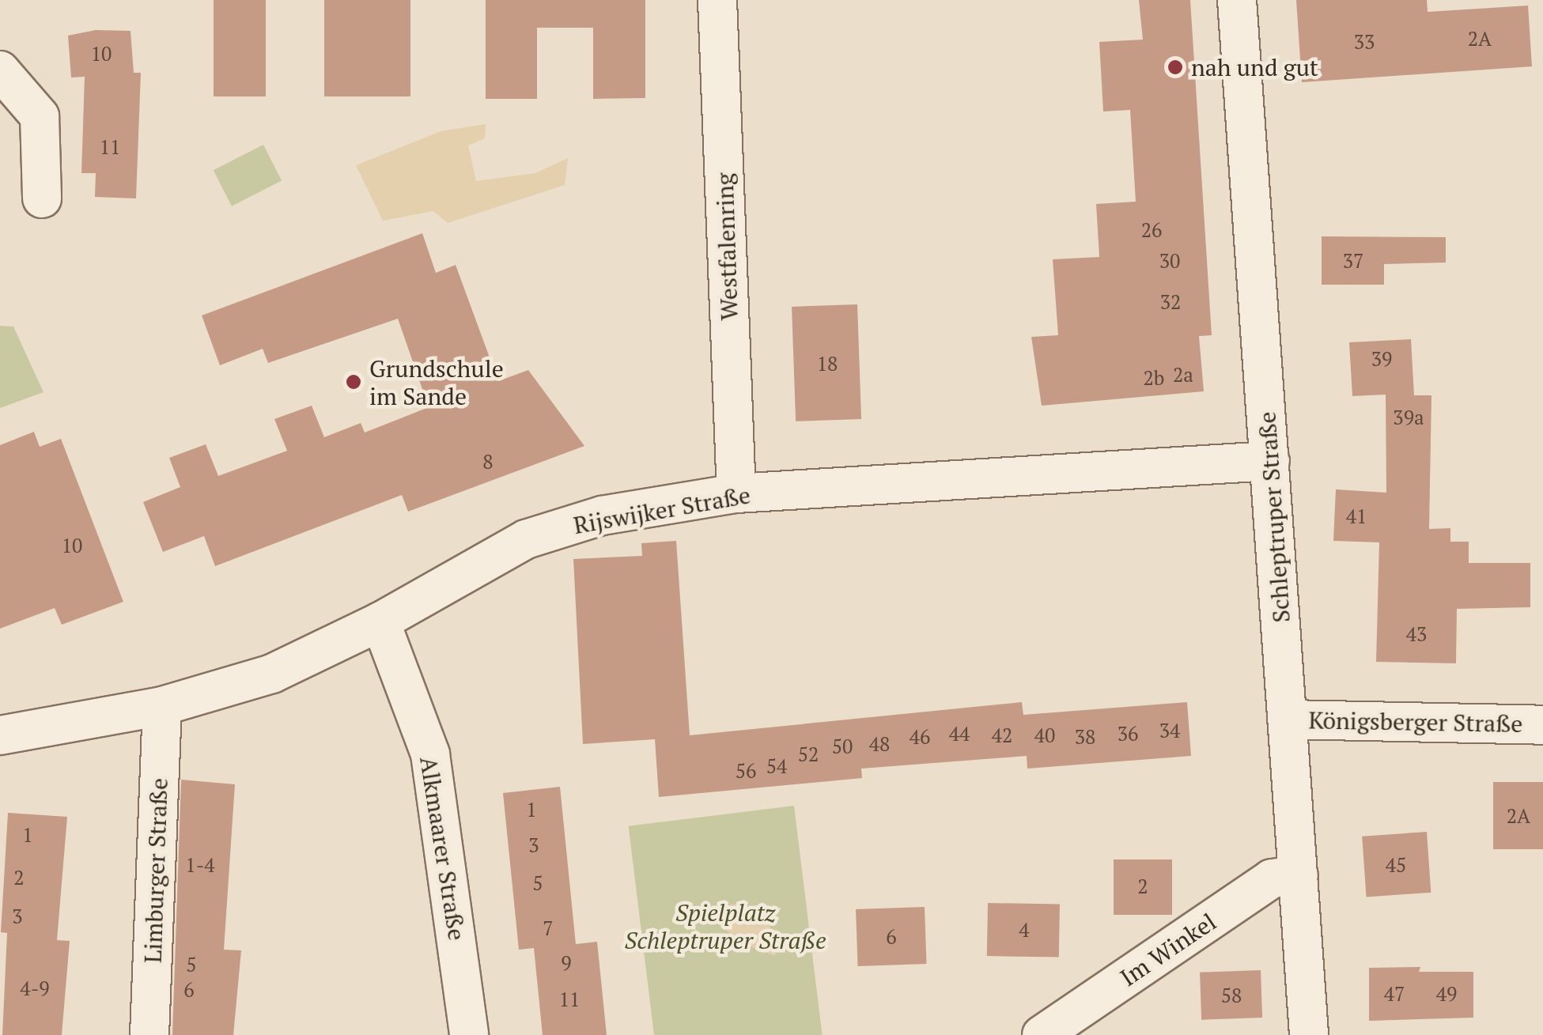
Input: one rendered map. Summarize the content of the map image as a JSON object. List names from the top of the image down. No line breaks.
{"streets":{"street":["Westfalenring","Rijswijker Straße","Schleptruper Straße","Königsberger Straße","Alkmaarer Straße","Limburger Straße","Im Winkel"]},"crossings":[["Westfalenring","Rijswijker Straße"],["Rijswijker Straße","Schleptruper Straße"],["Rijswijker Straße","Alkmaarer Straße"],["Rijswijker Straße","Limburger Straße"],["Schleptruper Straße","Königsberger Straße"],["Schleptruper Straße","Im Winkel"]],"parks":["Spielplatz Schleptruper Straße"],"places":["nah und gut","Grundschule im Sande"],"house_numbers":["2A","33","10","11","26","30","37","32","39","18","2a","2b","39a","8","41","10","43","34","44","36","42","40","46","38","48","50","52","54","56","1","2A","1","3","1-4","45","2","5","2","3","7","4","6","9","5","4-9","6","47","49","58","11"]}
